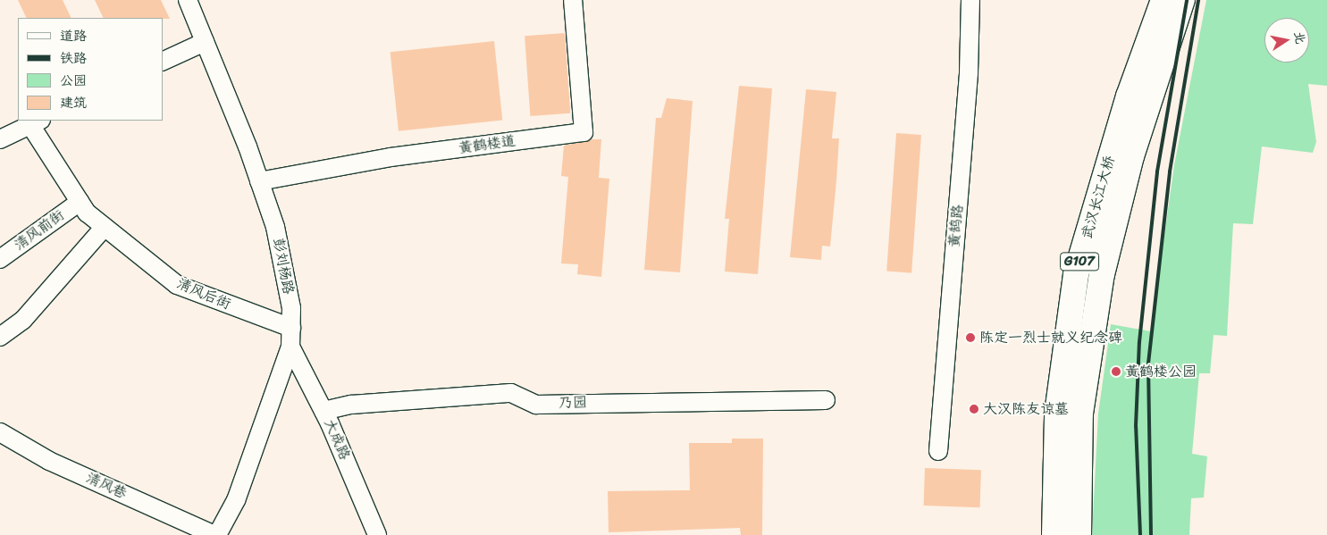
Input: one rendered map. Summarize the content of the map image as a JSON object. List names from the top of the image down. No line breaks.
{"streets":{"highway":["武汉长江大桥","G107"],"street":["黄鹤楼道","黄鹄路","清风前街","彭刘杨路","清风后街","乃园","大成路","清风巷"]},"crossings":[["黄鹤楼道","彭刘杨路"],["清风前街","清风后街"],["彭刘杨路","清风后街"],["彭刘杨路","大成路"],["彭刘杨路","清风巷"],["乃园","大成路"]],"places":["陈定一烈士就义纪念碑","黄鹤楼公园","大汉陈友谅墓"],"legend":["道路","铁路","公园","建筑"],"north":"right"}
